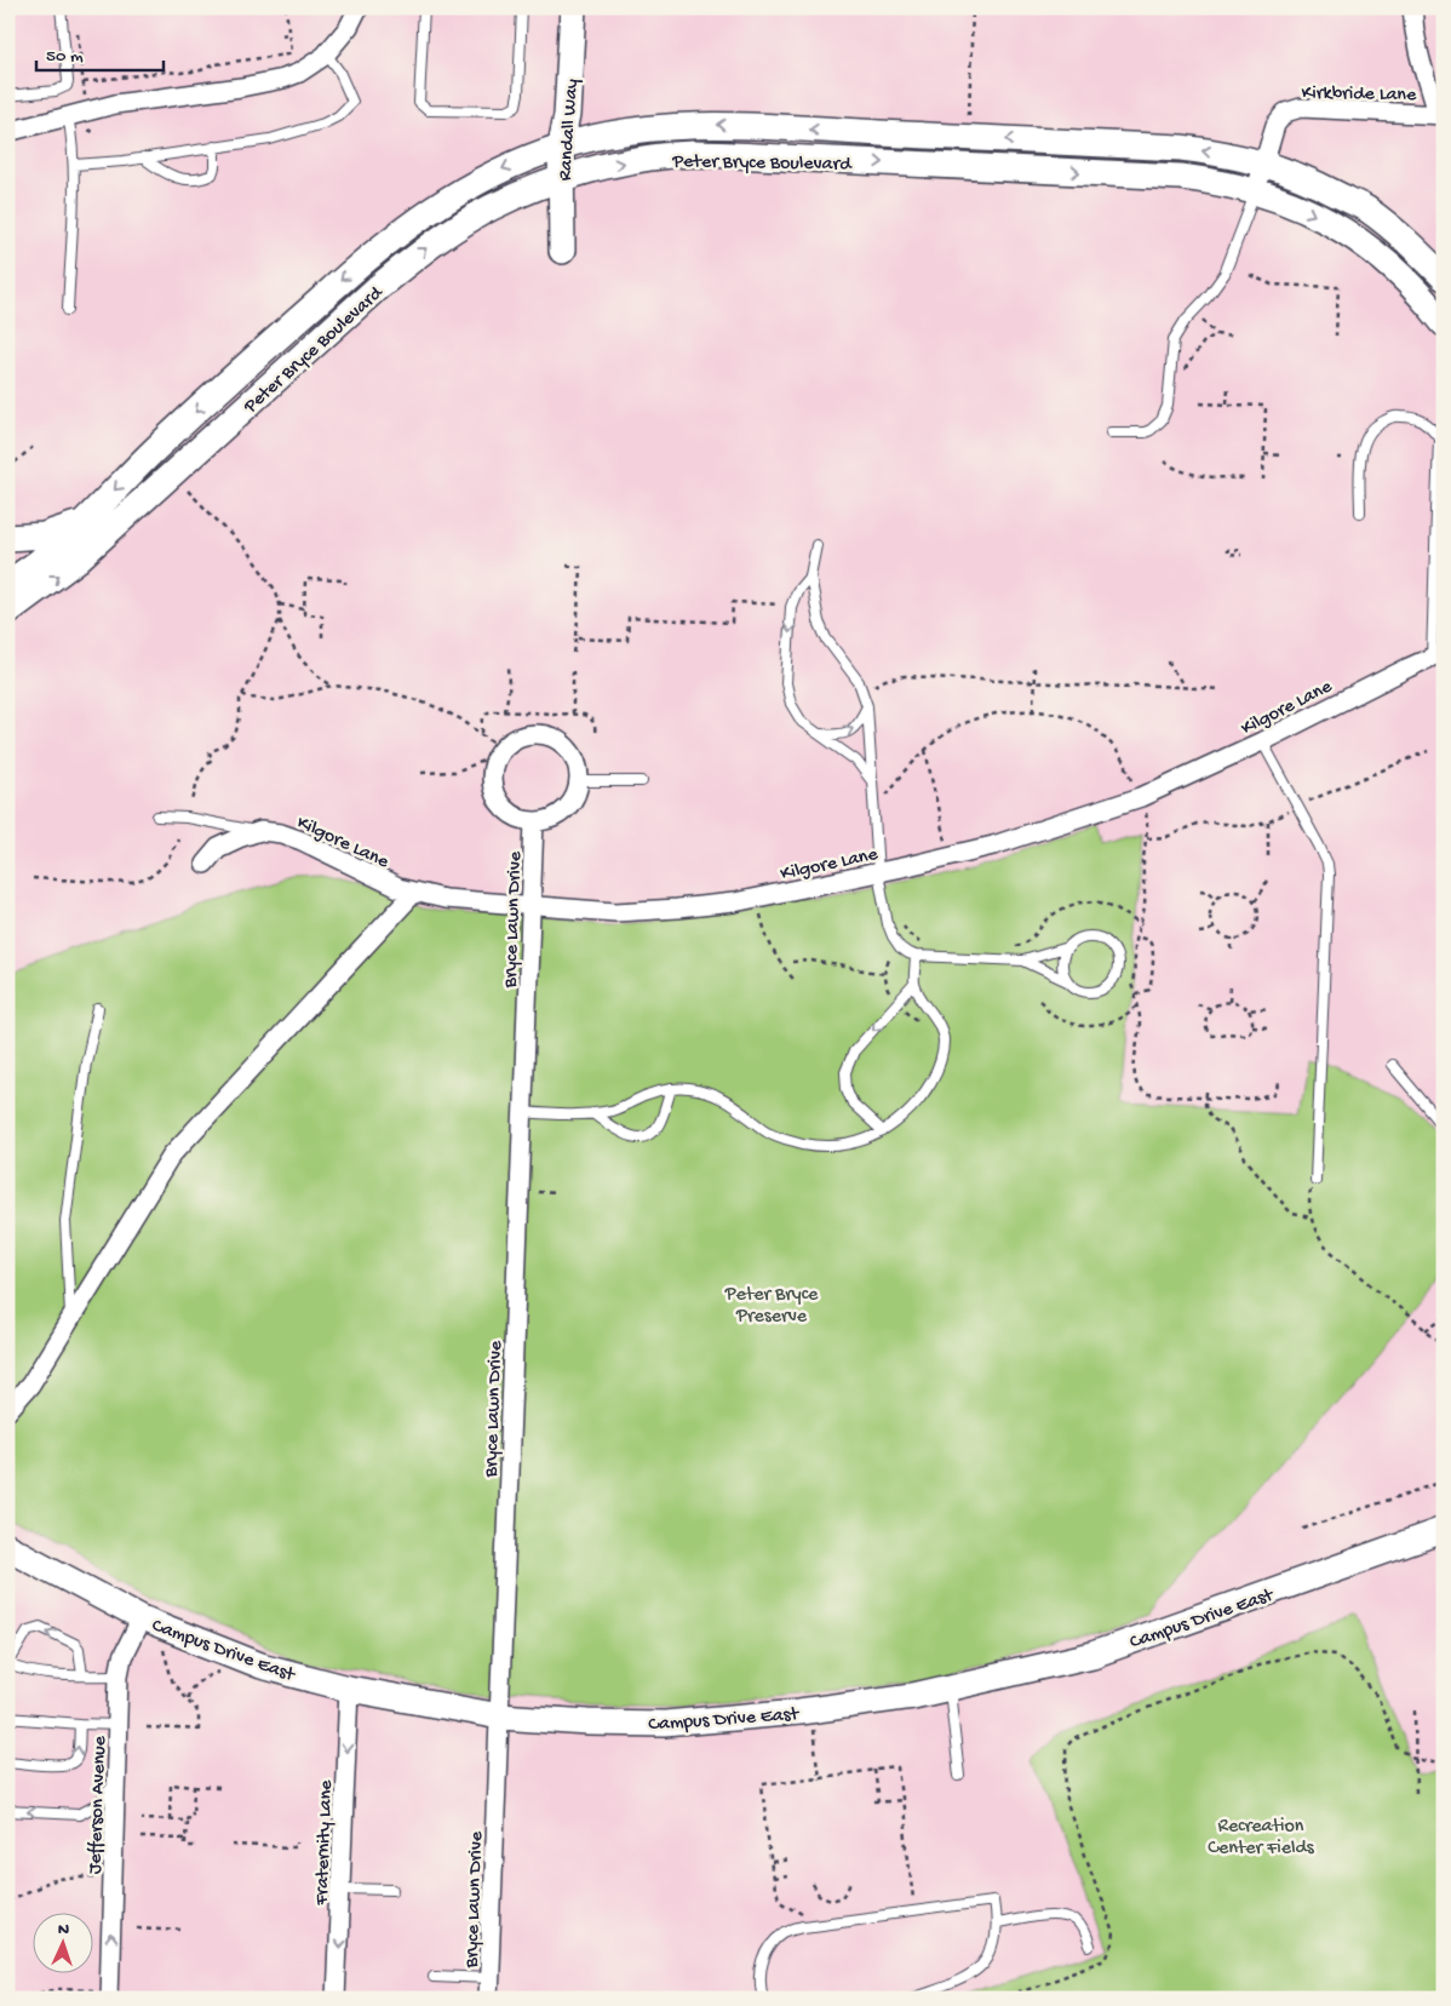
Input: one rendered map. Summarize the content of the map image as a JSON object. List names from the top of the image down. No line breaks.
{"streets":{"street":["Kirkbride Lane","Randall Way","Peter Bryce Boulevard","Kilgore Lane","Bryce Lawn Drive","Campus Drive East","Jefferson Avenue","Fraternity Lane"]},"crossings":[["Kirkbride Lane","Peter Bryce Boulevard"],["Randall Way","Peter Bryce Boulevard"],["Kilgore Lane","Bryce Lawn Drive"],["Bryce Lawn Drive","Campus Drive East"],["Campus Drive East","Jefferson Avenue"],["Campus Drive East","Fraternity Lane"]],"one_way":["Fraternity Lane"],"parks":["Peter Bryce Preserve","Recreation Center Fields"],"scale_bar":"50 m","north":"top"}
